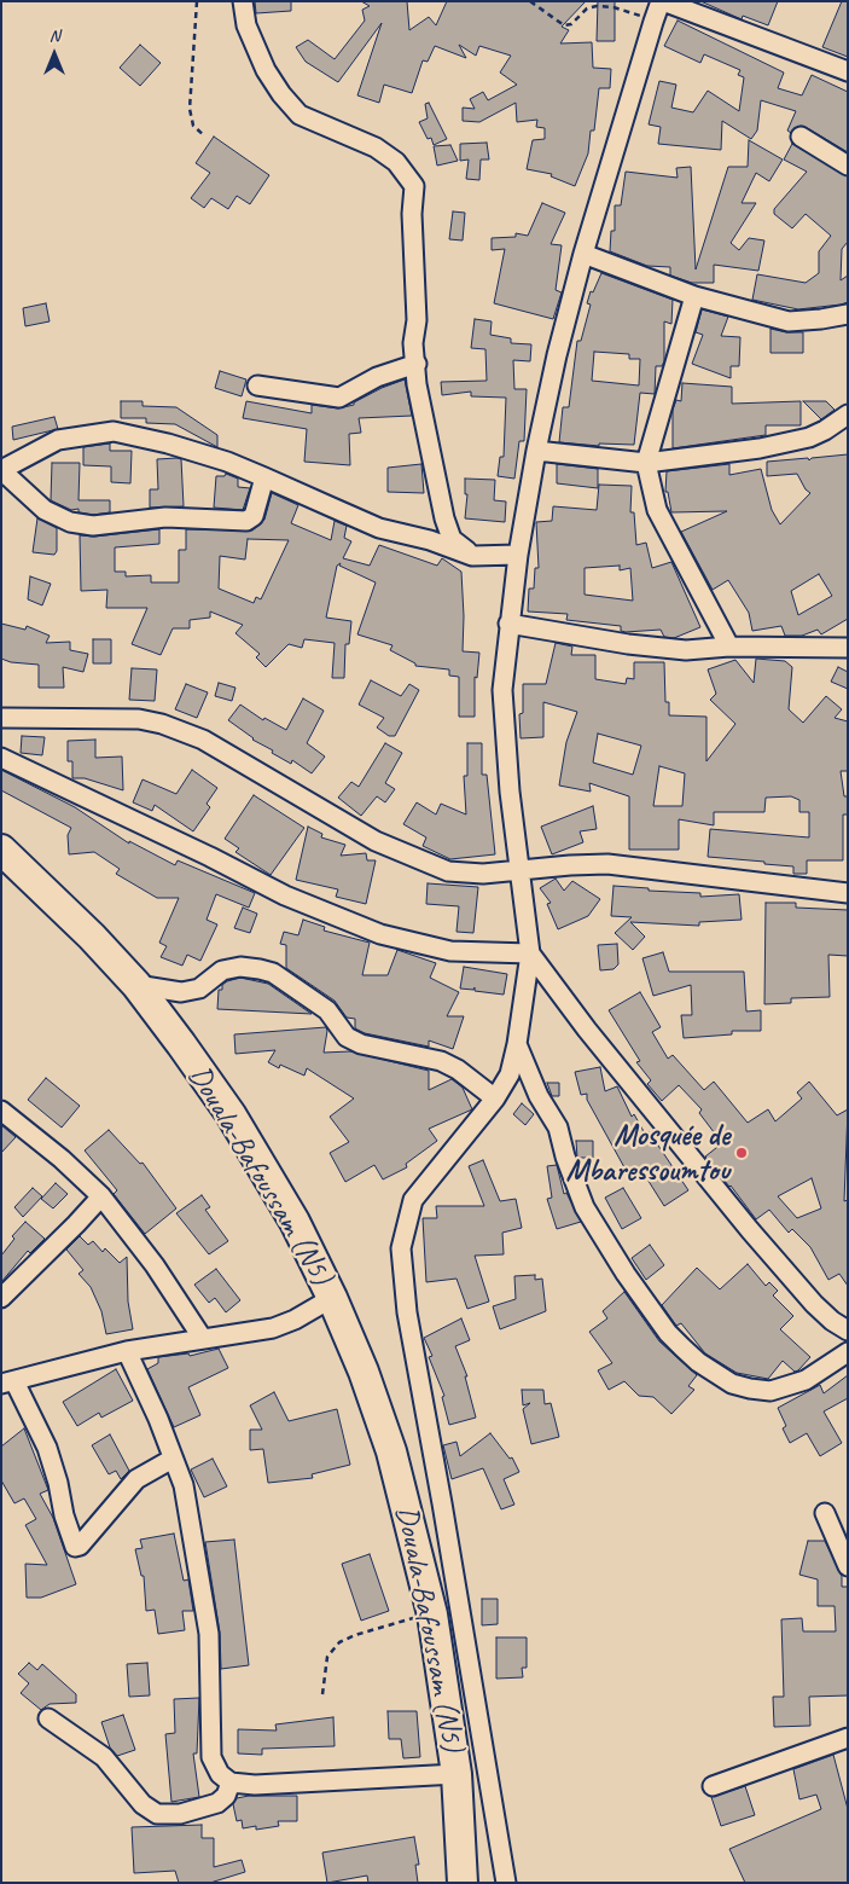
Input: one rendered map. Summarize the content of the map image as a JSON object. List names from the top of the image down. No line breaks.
{"streets":{"highway":["Douala-Bafoussam (N5)"]},"places":["Mosquée de Mbaressoumtou"],"north":"top"}
